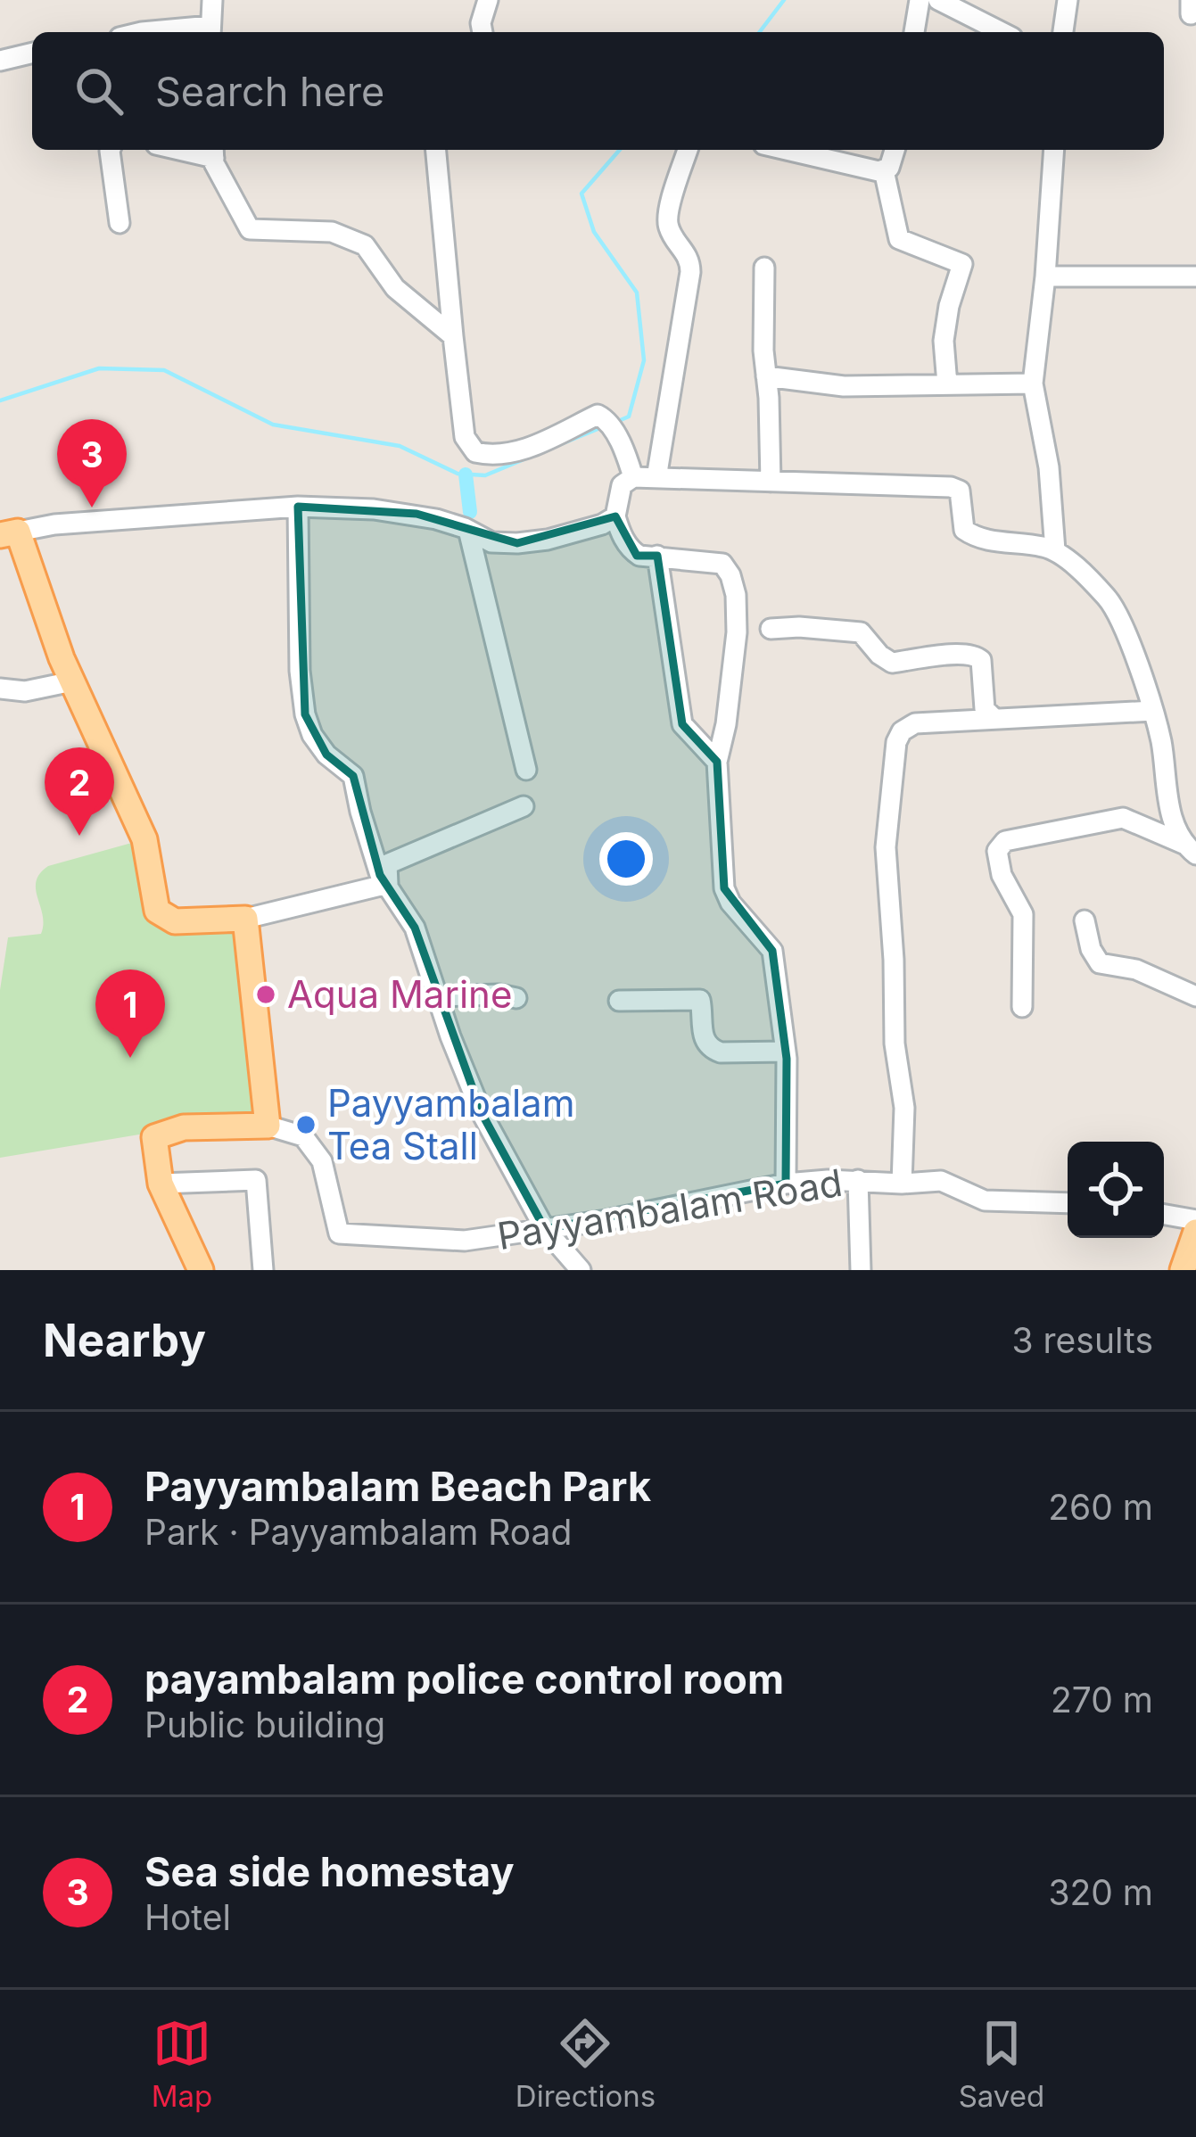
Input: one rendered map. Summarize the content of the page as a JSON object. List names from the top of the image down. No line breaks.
{"streets":{"main road":["Payyambalam Road"]},"places":["Aqua Marine","Payyambalam Tea Stall"],"page":{"search":"Search here","pins":["3","2","1"],"heading":["Nearby","3 results"],"list":[{"mark":"1","name":"Payyambalam Beach Park","note":"Park · Payyambalam Road","value":"260 m"},{"mark":"2","name":"payambalam police control room","note":"Public building","value":"270 m"},{"mark":"3","name":"Sea side homestay","note":"Hotel","value":"320 m"}],"nav":["Map","Directions","Saved"]}}
